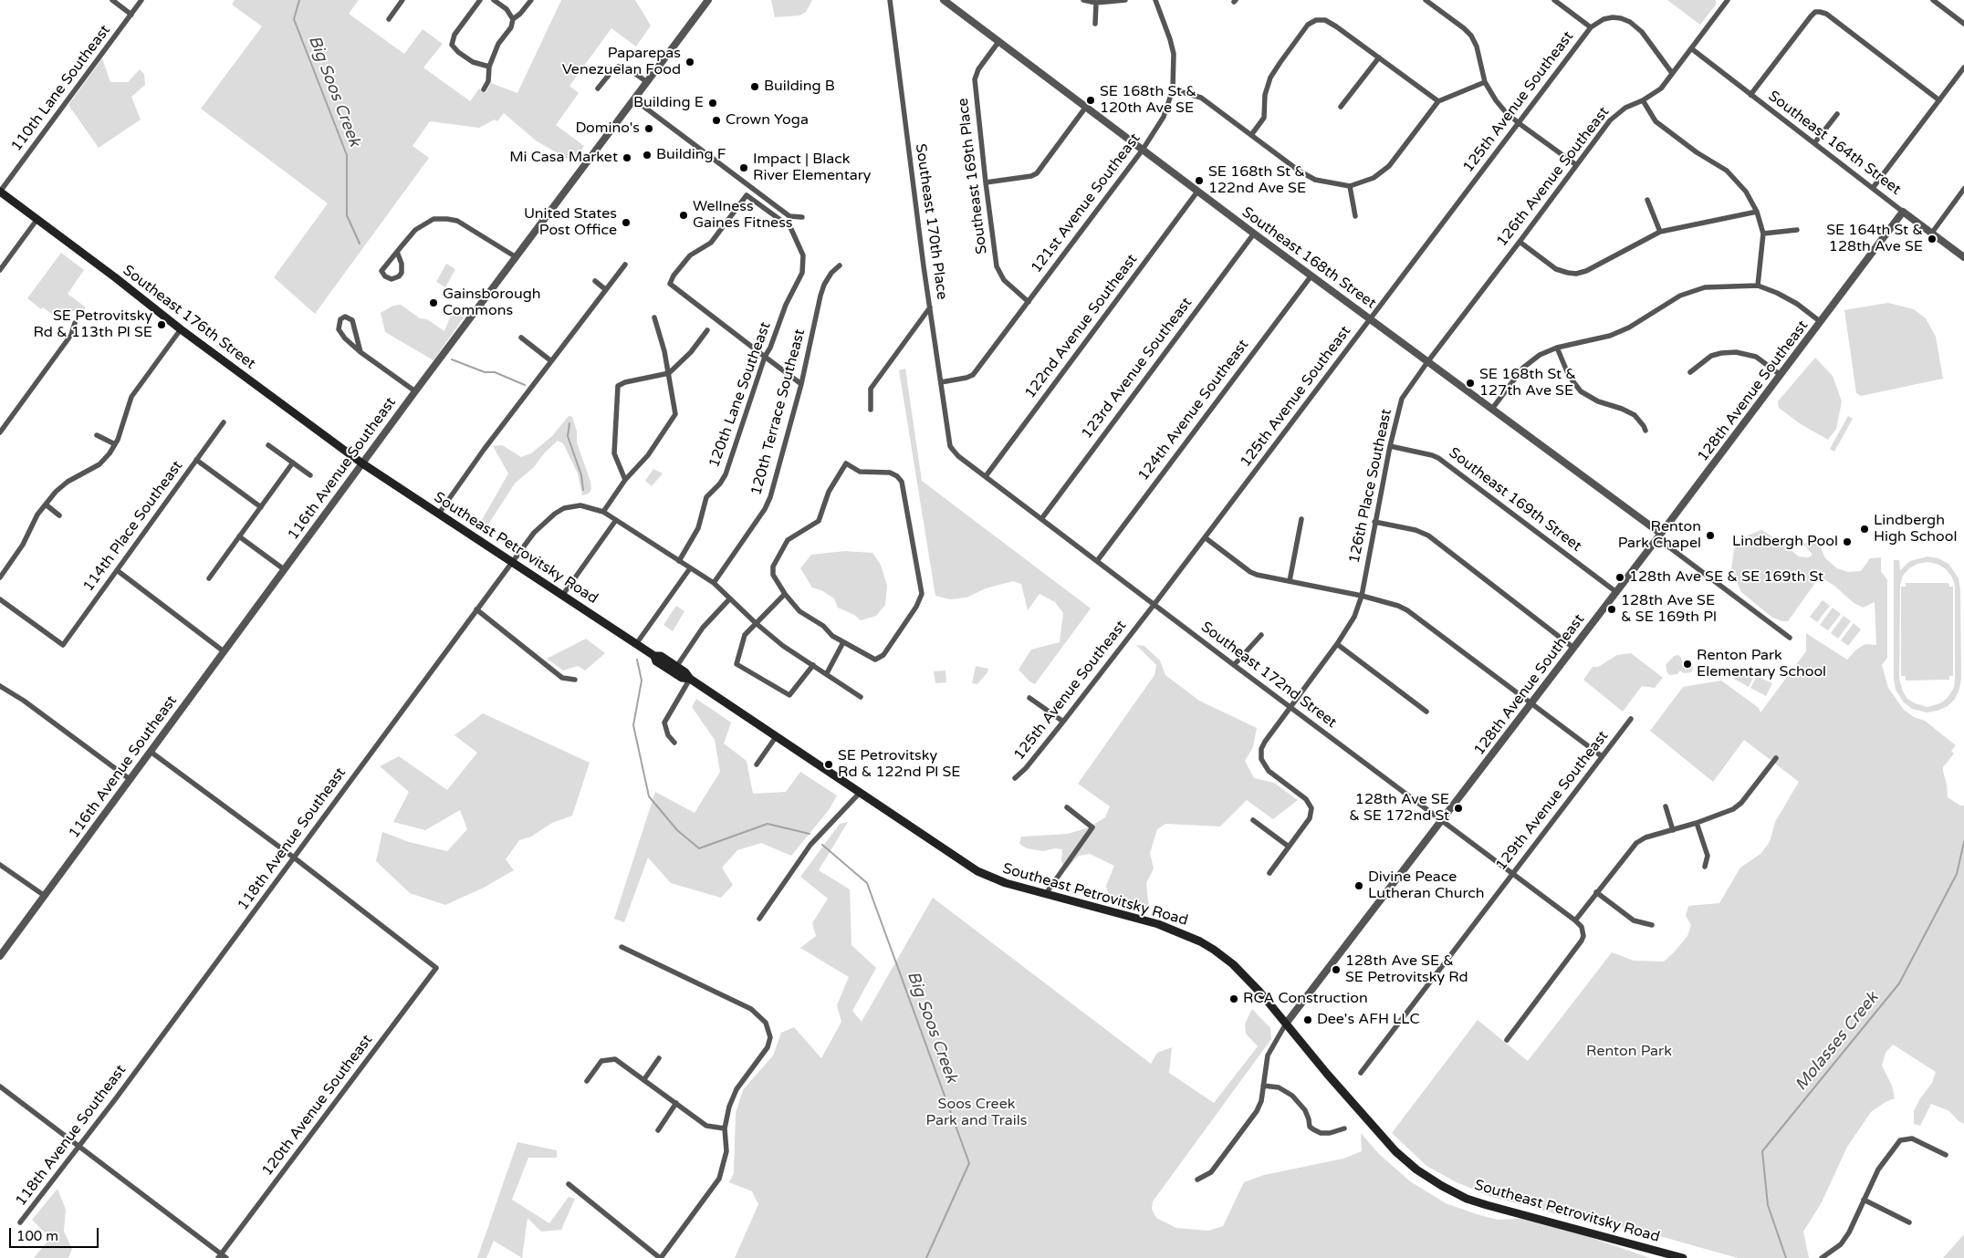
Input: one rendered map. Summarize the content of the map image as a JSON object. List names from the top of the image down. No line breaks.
{"streets":{"main road":["Southeast 176th Street","Southeast Petrovitsky Road"],"street":["110th Lane Southeast","125th Avenue Southeast","Southeast 164th Street","Southeast 169th Place","126th Avenue Southeast","121st Avenue Southeast","Southeast 170th Place","Southeast 168th Street","122nd Avenue Southeast","123rd Avenue Southeast","128th Avenue Southeast","120th Lane Southeast","124th Avenue Southeast","120th Terrace Southeast","116th Avenue Southeast","126th Place Southeast","Southeast 169th Street","114th Place Southeast","Southeast 172nd Street","129th Avenue Southeast","118th Avenue Southeast","120th Avenue Southeast"]},"crossings":[["110th Lane Southeast","Southeast 176th Street"],["125th Avenue Southeast","Southeast 168th Street"],["125th Avenue Southeast","Southeast 172nd Street"],["Southeast 164th Street","126th Avenue Southeast"],["Southeast 164th Street","128th Avenue Southeast"],["Southeast 169th Place","121st Avenue Southeast"],["Southeast 169th Place","Southeast 168th Street"],["126th Avenue Southeast","Southeast 168th Street"],["126th Avenue Southeast","126th Place Southeast"],["121st Avenue Southeast","Southeast 170th Place"],["121st Avenue Southeast","Southeast 168th Street"],["Southeast 170th Place","Southeast 172nd Street"],["Southeast 168th Street","122nd Avenue Southeast"],["Southeast 168th Street","123rd Avenue Southeast"],["Southeast 168th Street","128th Avenue Southeast"],["Southeast 168th Street","124th Avenue Southeast"],["Southeast 168th Street","126th Place Southeast"],["Southeast 176th Street","116th Avenue Southeast"],["Southeast 176th Street","Southeast Petrovitsky Road"],["122nd Avenue Southeast","Southeast 172nd Street"],["123rd Avenue Southeast","Southeast 172nd Street"],["128th Avenue Southeast","Southeast 169th Street"],["128th Avenue Southeast","Southeast Petrovitsky Road"],["128th Avenue Southeast","Southeast 172nd Street"],["120th Lane Southeast","118th Avenue Southeast"],["124th Avenue Southeast","Southeast 172nd Street"],["120th Terrace Southeast","118th Avenue Southeast"],["116th Avenue Southeast","Southeast Petrovitsky Road"],["126th Place Southeast","Southeast 169th Street"],["126th Place Southeast","Southeast 172nd Street"],["Southeast Petrovitsky Road","118th Avenue Southeast"],["Southeast 172nd Street","129th Avenue Southeast"],["118th Avenue Southeast","120th Avenue Southeast"]],"water":["Big Soos Creek","Molasses Creek"],"parks":["Renton Park","Soos Creek Park and Trails"],"places":["Paparepas Venezuelan Food","Building B","SE 168th St & 120th Ave SE","Building E","Crown Yoga","Domino's","Building F","Mi Casa Market","Impact | Black River Elementary","SE 168th St & 122nd Ave SE","Wellness Gaines Fitness","United States Post Office","SE 164th St & 128th Ave SE","Gainsborough Commons","SE Petrovitsky Rd & 113th Pl SE","SE 168th St & 127th Ave SE","Lindbergh High School","Renton Park Chapel","Lindbergh Pool","128th Ave SE & SE 169th St","128th Ave SE & SE 169th Pl","Renton Park Elementary School","SE Petrovitsky Rd & 122nd Pl SE","128th Ave SE & SE 172nd St","Divine Peace Lutheran Church","128th Ave SE & SE Petrovitsky Rd","RCA Construction","Dee's AFH LLC"],"scale_bar":"100 m"}
